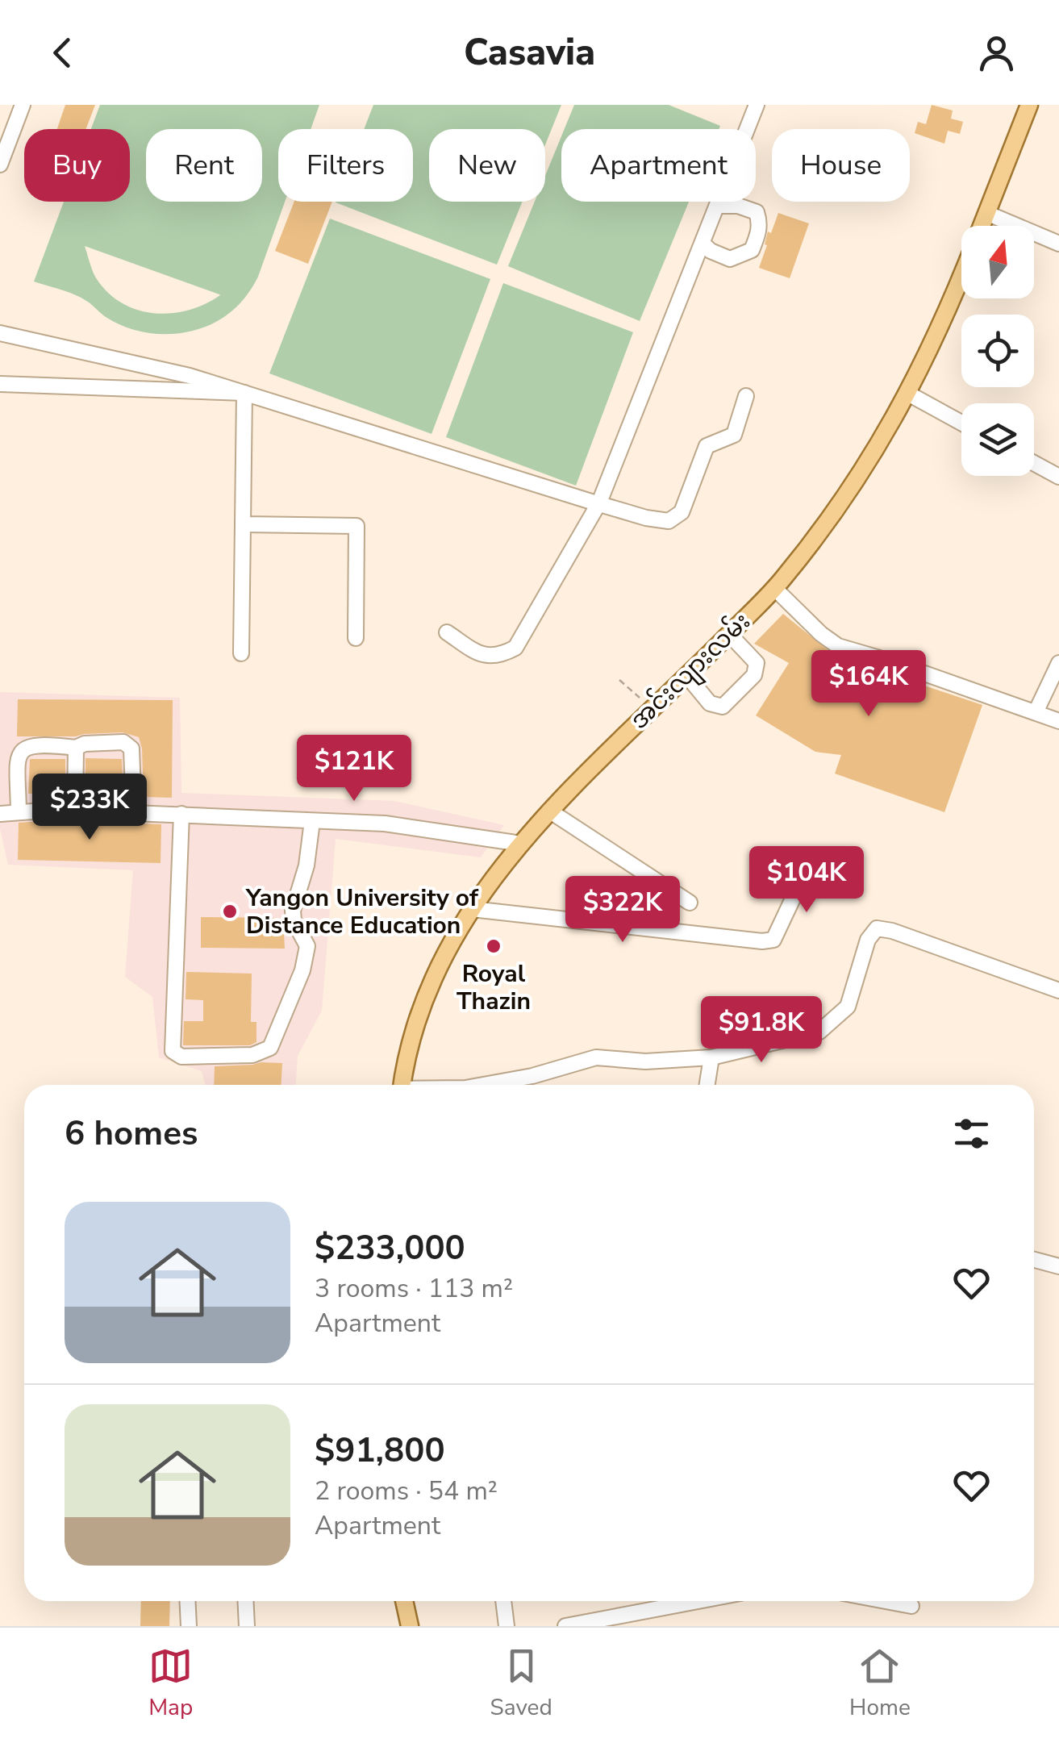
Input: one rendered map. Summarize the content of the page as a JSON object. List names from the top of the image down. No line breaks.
{"streets":{"main road":["အင်းလျားလမ်း"]},"places":["Yangon University of Distance Education","Royal Thazin"],"north":"top","page":{"header":"Casavia","chip":["Buy","Rent","Filters","New","Apartment","House"],"price":["$164K","$121K","$233K","$104K","$322K","$91.8K"],"heading":"6 homes","list":[{"name":"$233,000","note":"3 rooms · 113 m² · Apartment"},{"name":"$91,800","note":"2 rooms · 54 m² · Apartment"}],"tabs":["Map","Saved","Home"]}}
